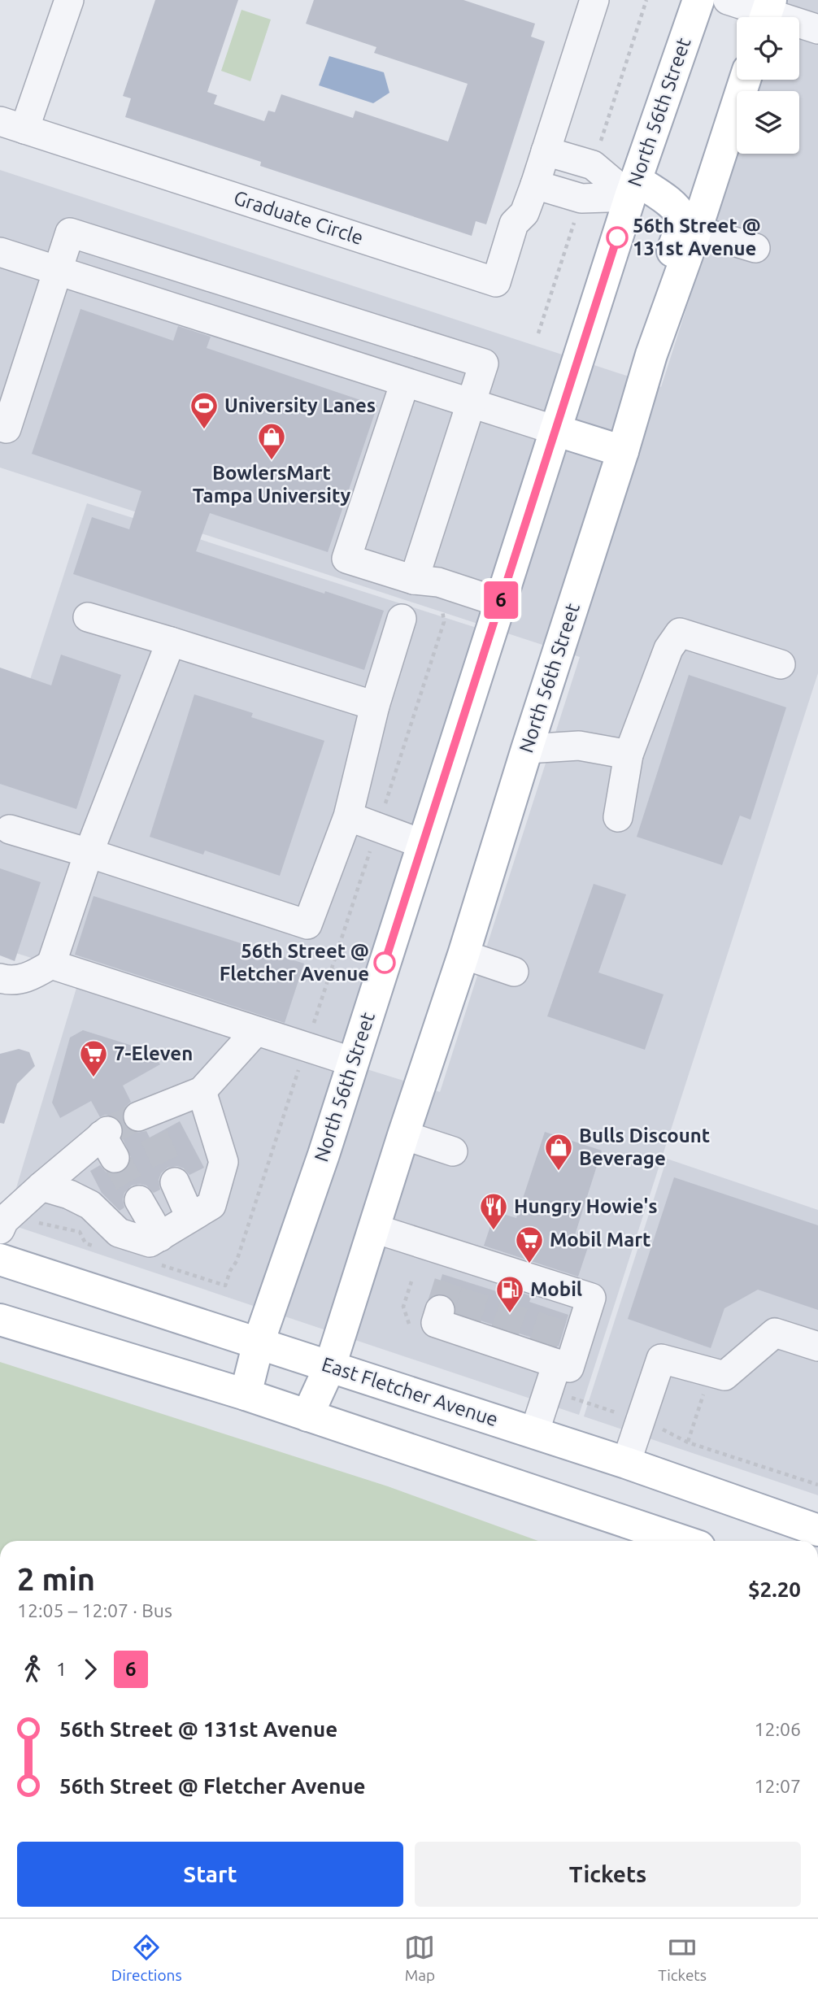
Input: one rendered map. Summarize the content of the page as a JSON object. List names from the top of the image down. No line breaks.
{"streets":{"main road":["North 56th Street","East Fletcher Avenue"],"street":["Graduate Circle"]},"crossings":[["North 56th Street","East Fletcher Avenue"]],"places":{"other":["56th Street @ 131st Avenue","56th Street @ Fletcher Avenue"],"sports":["University Lanes"],"shop":["BowlersMart Tampa University","Bulls Discount Beverage"],"supermarket":["7-Eleven","Mobil Mart"],"restaurant":["Hungry Howie's"],"fuel station":["Mobil"]},"lines":["bus line 6"],"page":{"on_map":"6","heading":["2 min","12:05 – 12:07 · Bus","$2.20"],"legs":["1","6"],"list":[{"name":"56th Street @ 131st Avenue","value":"12:06"},{"name":"56th Street @ Fletcher Avenue","value":"12:07"}],"buttons":["Start","Tickets"],"tabs":["Directions","Map","Tickets"]}}
